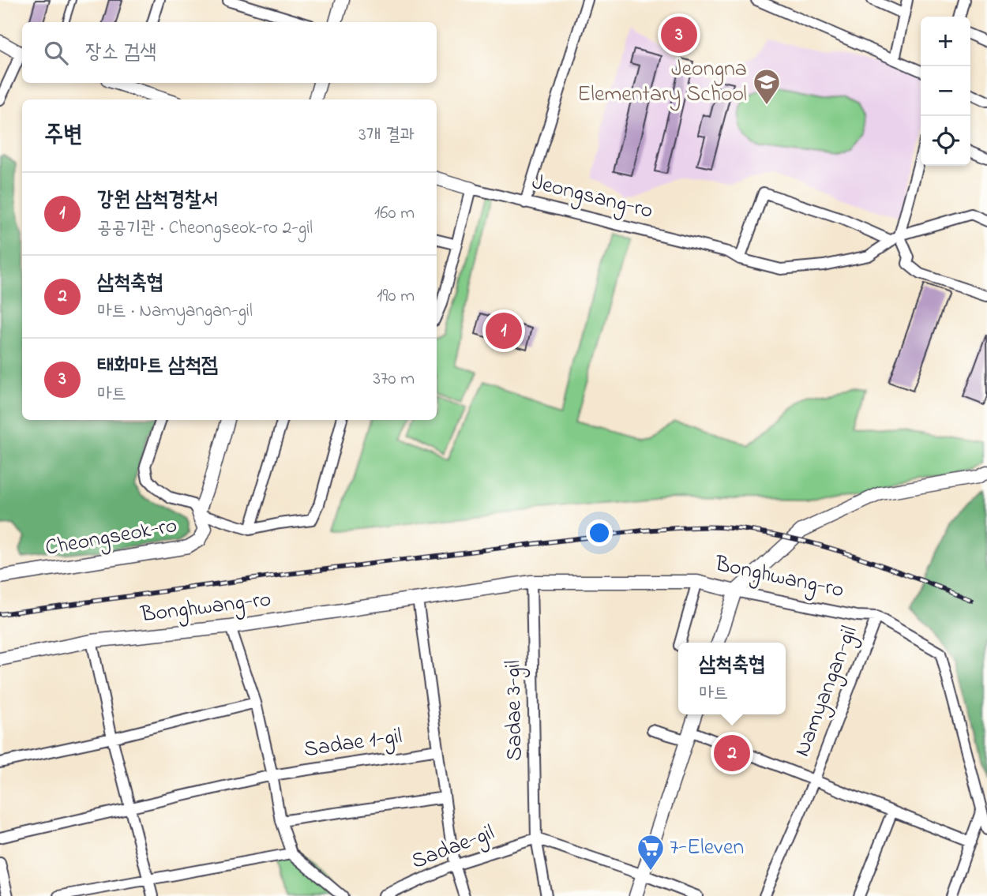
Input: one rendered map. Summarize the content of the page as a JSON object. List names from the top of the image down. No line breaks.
{"streets":{"street":["Jeongsang-ro","Cheongseok-ro","Bonghwang-ro","Namyangan-gil","Sadae 3-gil","Sadae 1-gil","Sadae-gil"]},"crossings":[["Bonghwang-ro","Namyangan-gil"],["Bonghwang-ro","Sadae 3-gil"],["Sadae 3-gil","Sadae-gil"]],"places":{"school or university":["Jeongna Elementary School"],"supermarket":["7-Eleven"]},"page":{"pins":["3","1","2"],"map_buttons":["+","−"],"search":"장소 검색","heading":["주변","3개 결과"],"list":[{"mark":"1","name":"강원 삼척경찰서","note":"공공기관 · Cheongseok-ro 2-gil","value":"160 m"},{"mark":"2","name":"삼척축협","note":"마트 · Namyangan-gil","value":"190 m"},{"mark":"3","name":"태화마트 삼척점","note":"마트","value":"370 m"}],"popup":["삼척축협","마트"]}}
